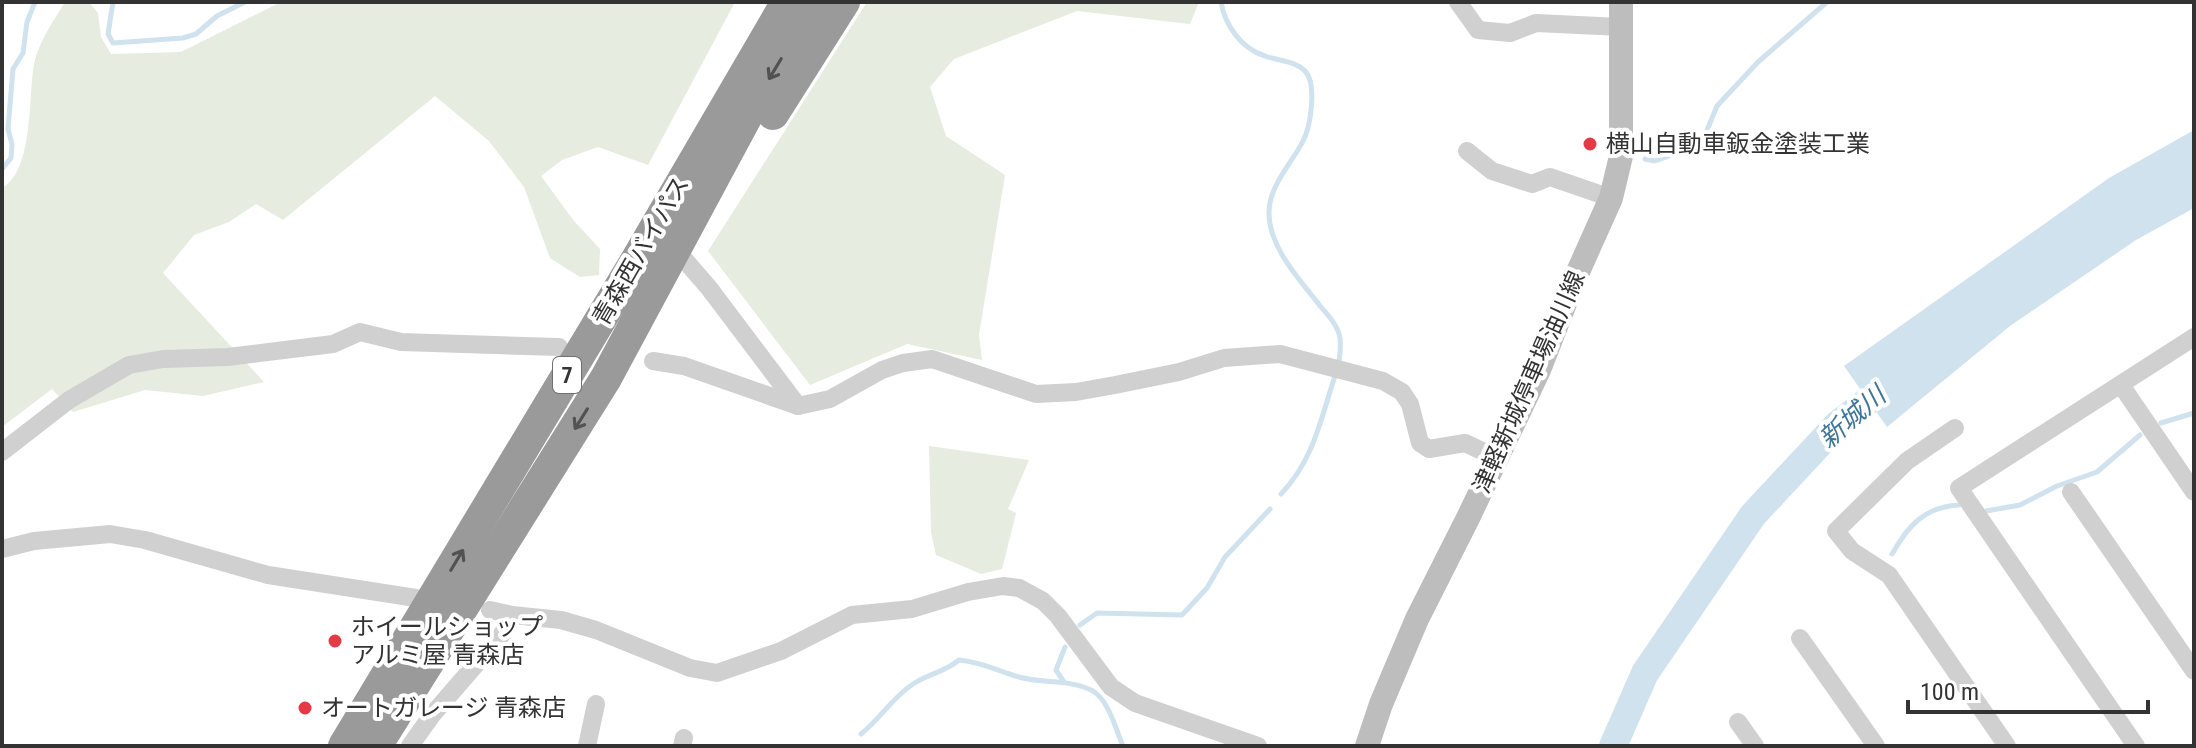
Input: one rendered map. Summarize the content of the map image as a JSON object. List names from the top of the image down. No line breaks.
{"streets":{"highway":["青森西バイパス","7"],"main road":["津軽新城停車場油川線"]},"water":["新城川"],"places":["横山自動車鈑金塗装工業","ホイールショップ アルミ屋 青森店","オートガレージ 青森店"],"scale_bar":"100 m"}
